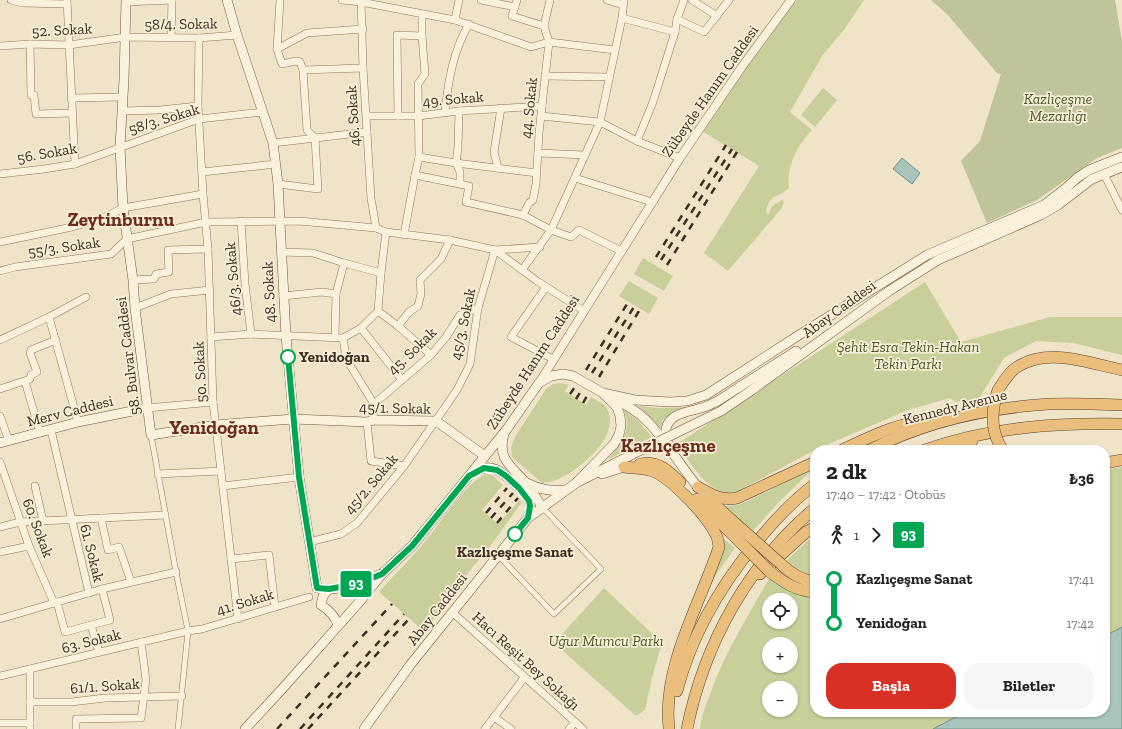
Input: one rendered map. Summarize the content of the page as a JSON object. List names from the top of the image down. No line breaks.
{"streets":{"highway":["Kennedy Avenue"],"main road":["Zübeyde Hanım Caddesi","48. Sokak","Abay Caddesi","58. Bulvar Caddesi","45/1. Sokak","Merv Caddesi"],"street":["58/4. Sokak","52. Sokak","49. Sokak","44. Sokak","46. Sokak","58/3. Sokak","56. Sokak","55/3. Sokak","46/3. Sokak","45/3. Sokak","45. Sokak","50. Sokak","45/2. Sokak","60. Sokak","61. Sokak","41. Sokak","63. Sokak","Hacı Reşit Bey Sokağı","61/1. Sokak"]},"crossings":[["58/4. Sokak","52. Sokak"],["58/4. Sokak","48. Sokak"],["58/4. Sokak","58. Bulvar Caddesi"],["58/4. Sokak","50. Sokak"],["52. Sokak","58. Bulvar Caddesi"],["Zübeyde Hanım Caddesi","Abay Caddesi"],["Zübeyde Hanım Caddesi","45/1. Sokak"],["49. Sokak","44. Sokak"],["49. Sokak","46. Sokak"],["58/3. Sokak","56. Sokak"],["58/3. Sokak","48. Sokak"],["58/3. Sokak","58. Bulvar Caddesi"],["58/3. Sokak","50. Sokak"],["56. Sokak","58. Bulvar Caddesi"],["55/3. Sokak","58. Bulvar Caddesi"],["48. Sokak","45/1. Sokak"],["48. Sokak","45/2. Sokak"],["Abay Caddesi","Hacı Reşit Bey Sokağı"],["45/3. Sokak","45. Sokak"],["45/3. Sokak","45/1. Sokak"],["45/3. Sokak","45/2. Sokak"],["58. Bulvar Caddesi","45/1. Sokak"],["58. Bulvar Caddesi","Merv Caddesi"],["58. Bulvar Caddesi","41. Sokak"],["58. Bulvar Caddesi","63. Sokak"],["58. Bulvar Caddesi","61/1. Sokak"],["50. Sokak","45/1. Sokak"],["50. Sokak","41. Sokak"],["45/1. Sokak","45/2. Sokak"],["Merv Caddesi","61. Sokak"],["41. Sokak","63. Sokak"]],"districts":["Zeytinburnu","Yenidoğan","Kazlıçeşme"],"parks":["Kazlıçeşme Mezarlığı","Şehit Esra Tekin-Hakan Tekin Parkı","Uğur Mumcu Parkı"],"places":["Yenidoğan","Kazlıçeşme Sanat"],"lines":["bus line 93"],"page":{"on_map":"93","heading":["2 dk","17:40 – 17:42 · Otobüs","₺36"],"legs":["1","93"],"list":[{"name":"Kazlıçeşme Sanat","value":"17:41"},{"name":"Yenidoğan","value":"17:42"}],"map_buttons":["+","−"],"buttons":["Başla","Biletler"]}}
